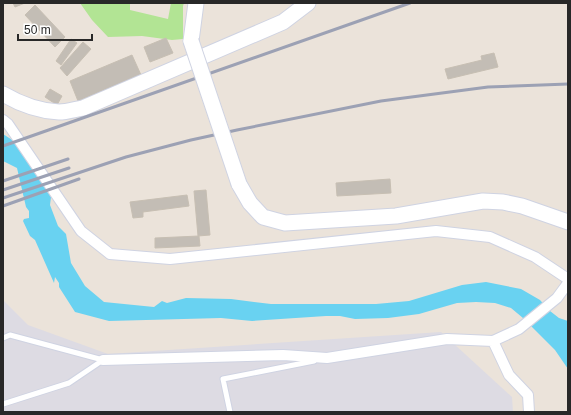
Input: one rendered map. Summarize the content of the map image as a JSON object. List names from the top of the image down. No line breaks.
{"scale_bar":"50 m"}
